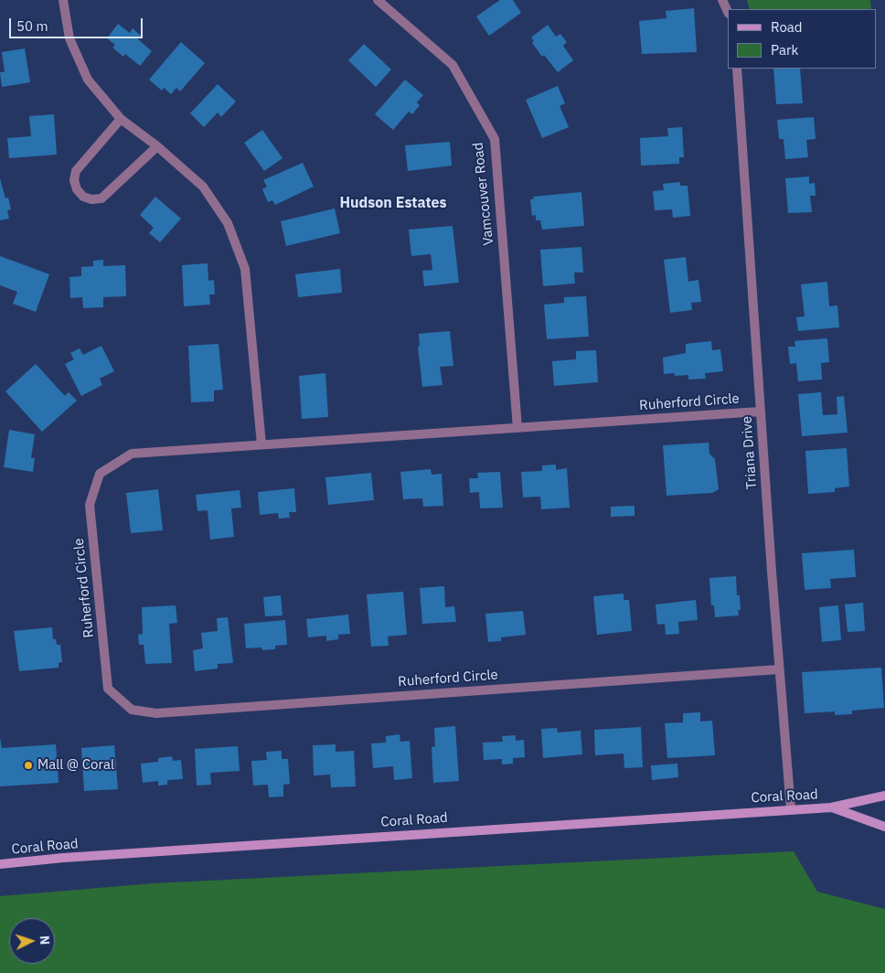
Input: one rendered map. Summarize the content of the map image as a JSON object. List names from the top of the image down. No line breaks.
{"streets":{"main road":["Coral Road"],"street":["Vamcouver Road","Ruherford Circle","Triana Drive"]},"crossings":[["Vamcouver Road","Ruherford Circle"],["Ruherford Circle","Triana Drive"],["Triana Drive","Coral Road"]],"districts":["Hudson Estates"],"places":["Mall @ Coral"],"legend":["Road","Park"],"scale_bar":"50 m","north":"right"}
